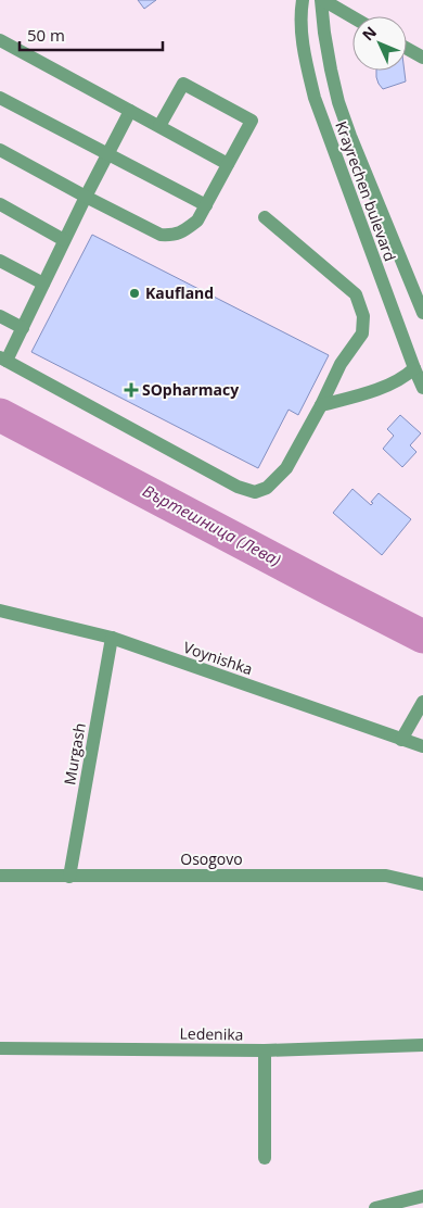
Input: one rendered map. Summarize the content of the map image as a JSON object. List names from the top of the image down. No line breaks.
{"streets":{"street":["Krayrechen bulevard","Voynishka","Murgash","Osogovo","Ledenika"]},"crossings":[["Voynishka","Murgash"],["Murgash","Osogovo"]],"water":["Въртешница (Лева)"],"places":{"other":["Kaufland"],"health":["SOpharmacy"]},"scale_bar":"50 m","north":"top left"}
